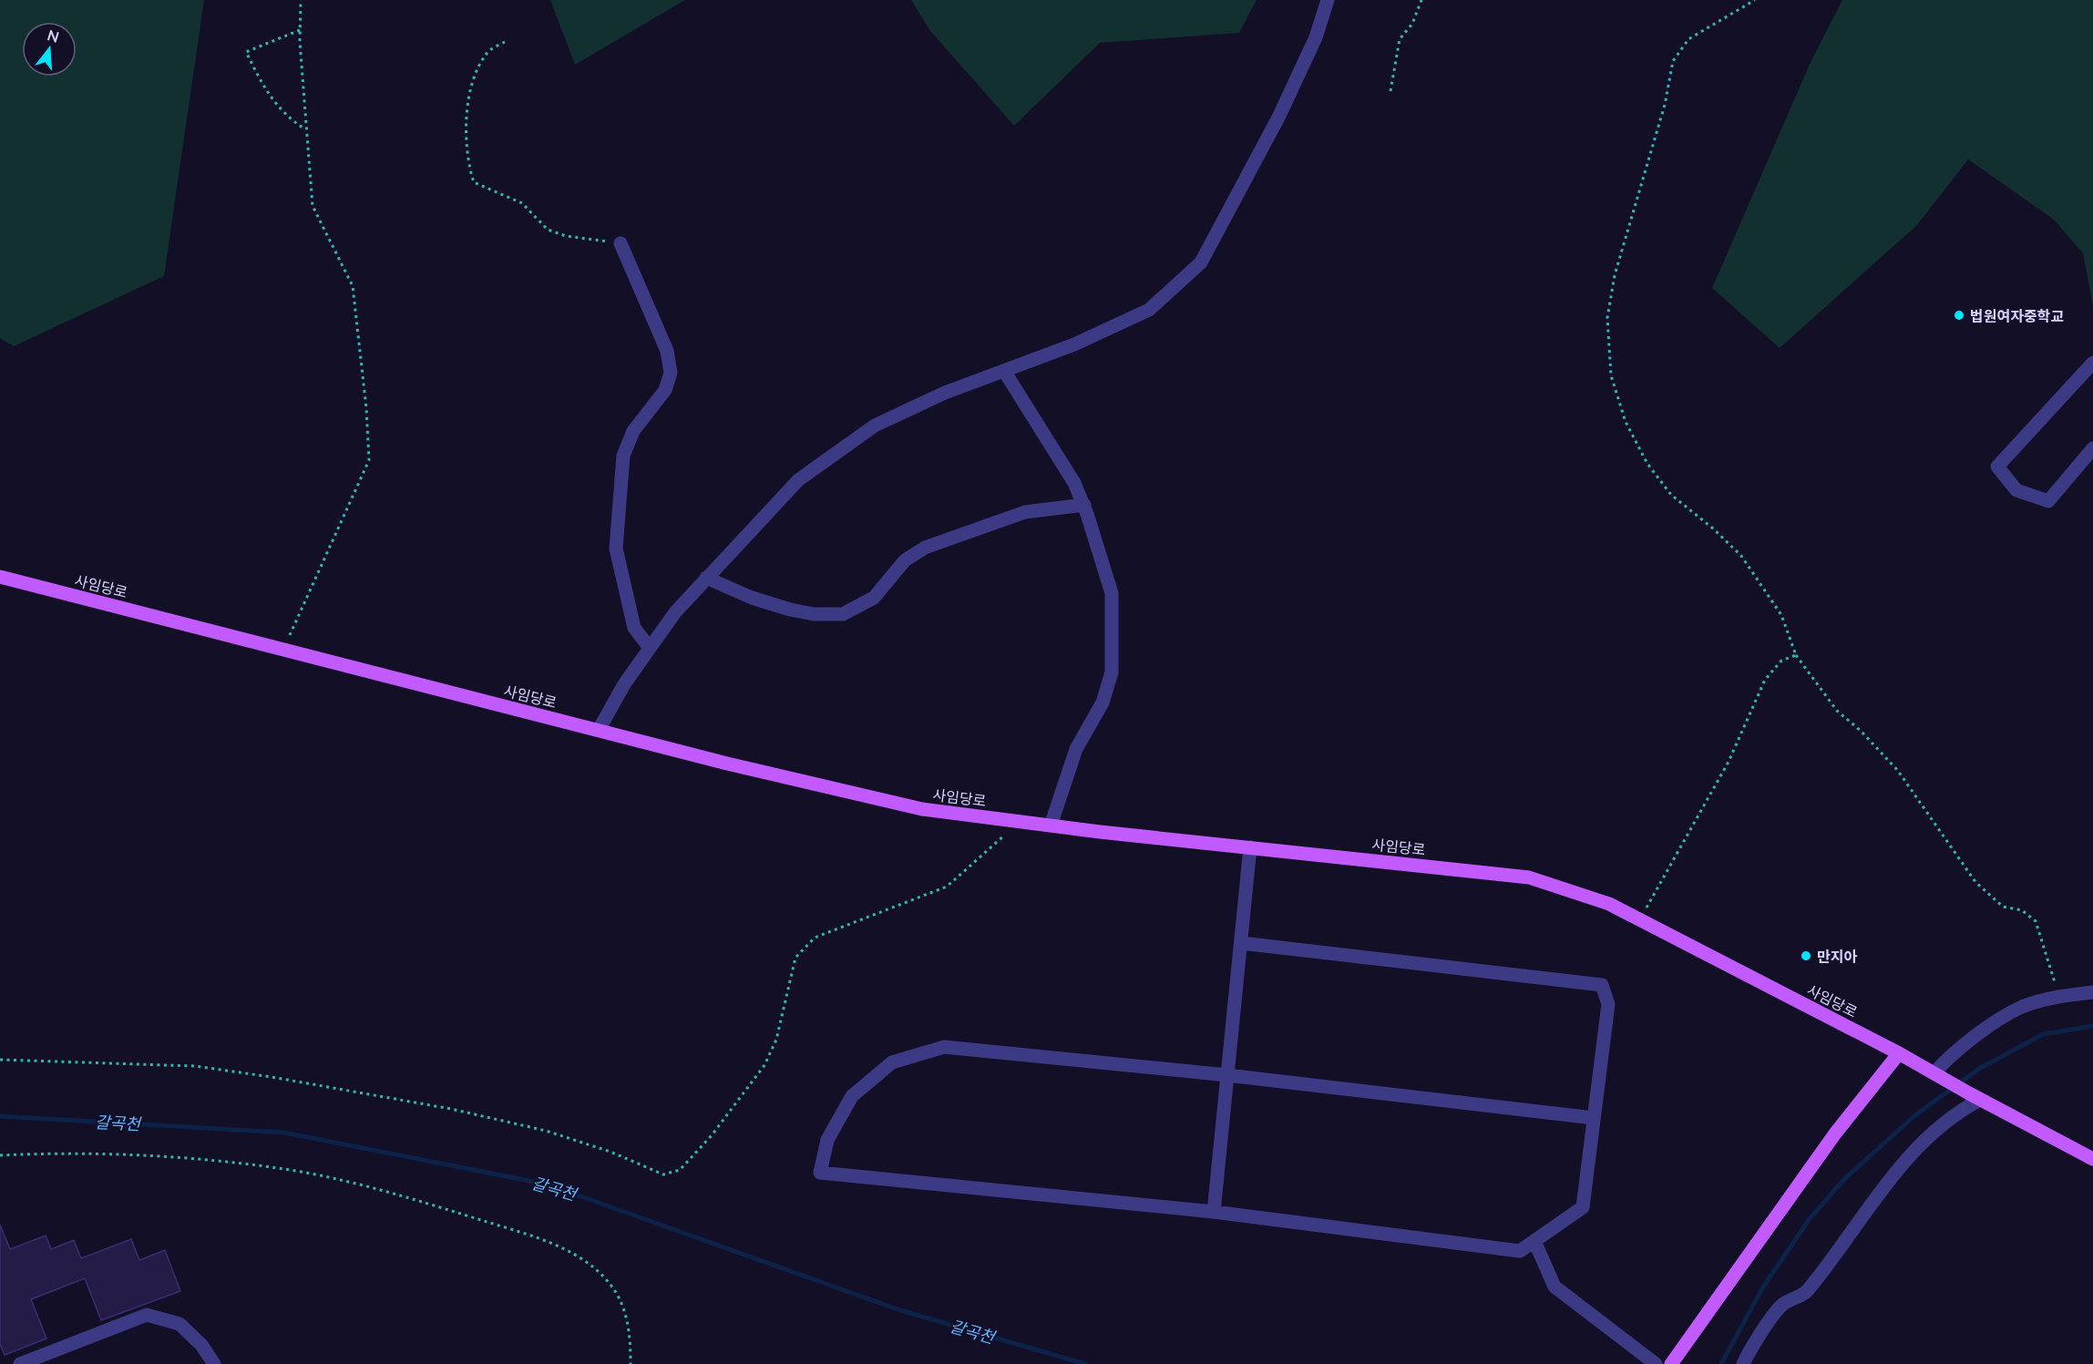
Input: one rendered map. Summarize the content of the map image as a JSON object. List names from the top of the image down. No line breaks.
{"streets":{"main road":["사임당로"]},"water":["갈곡천"],"places":["법원여자중학교","만지아"],"north":"top"}
